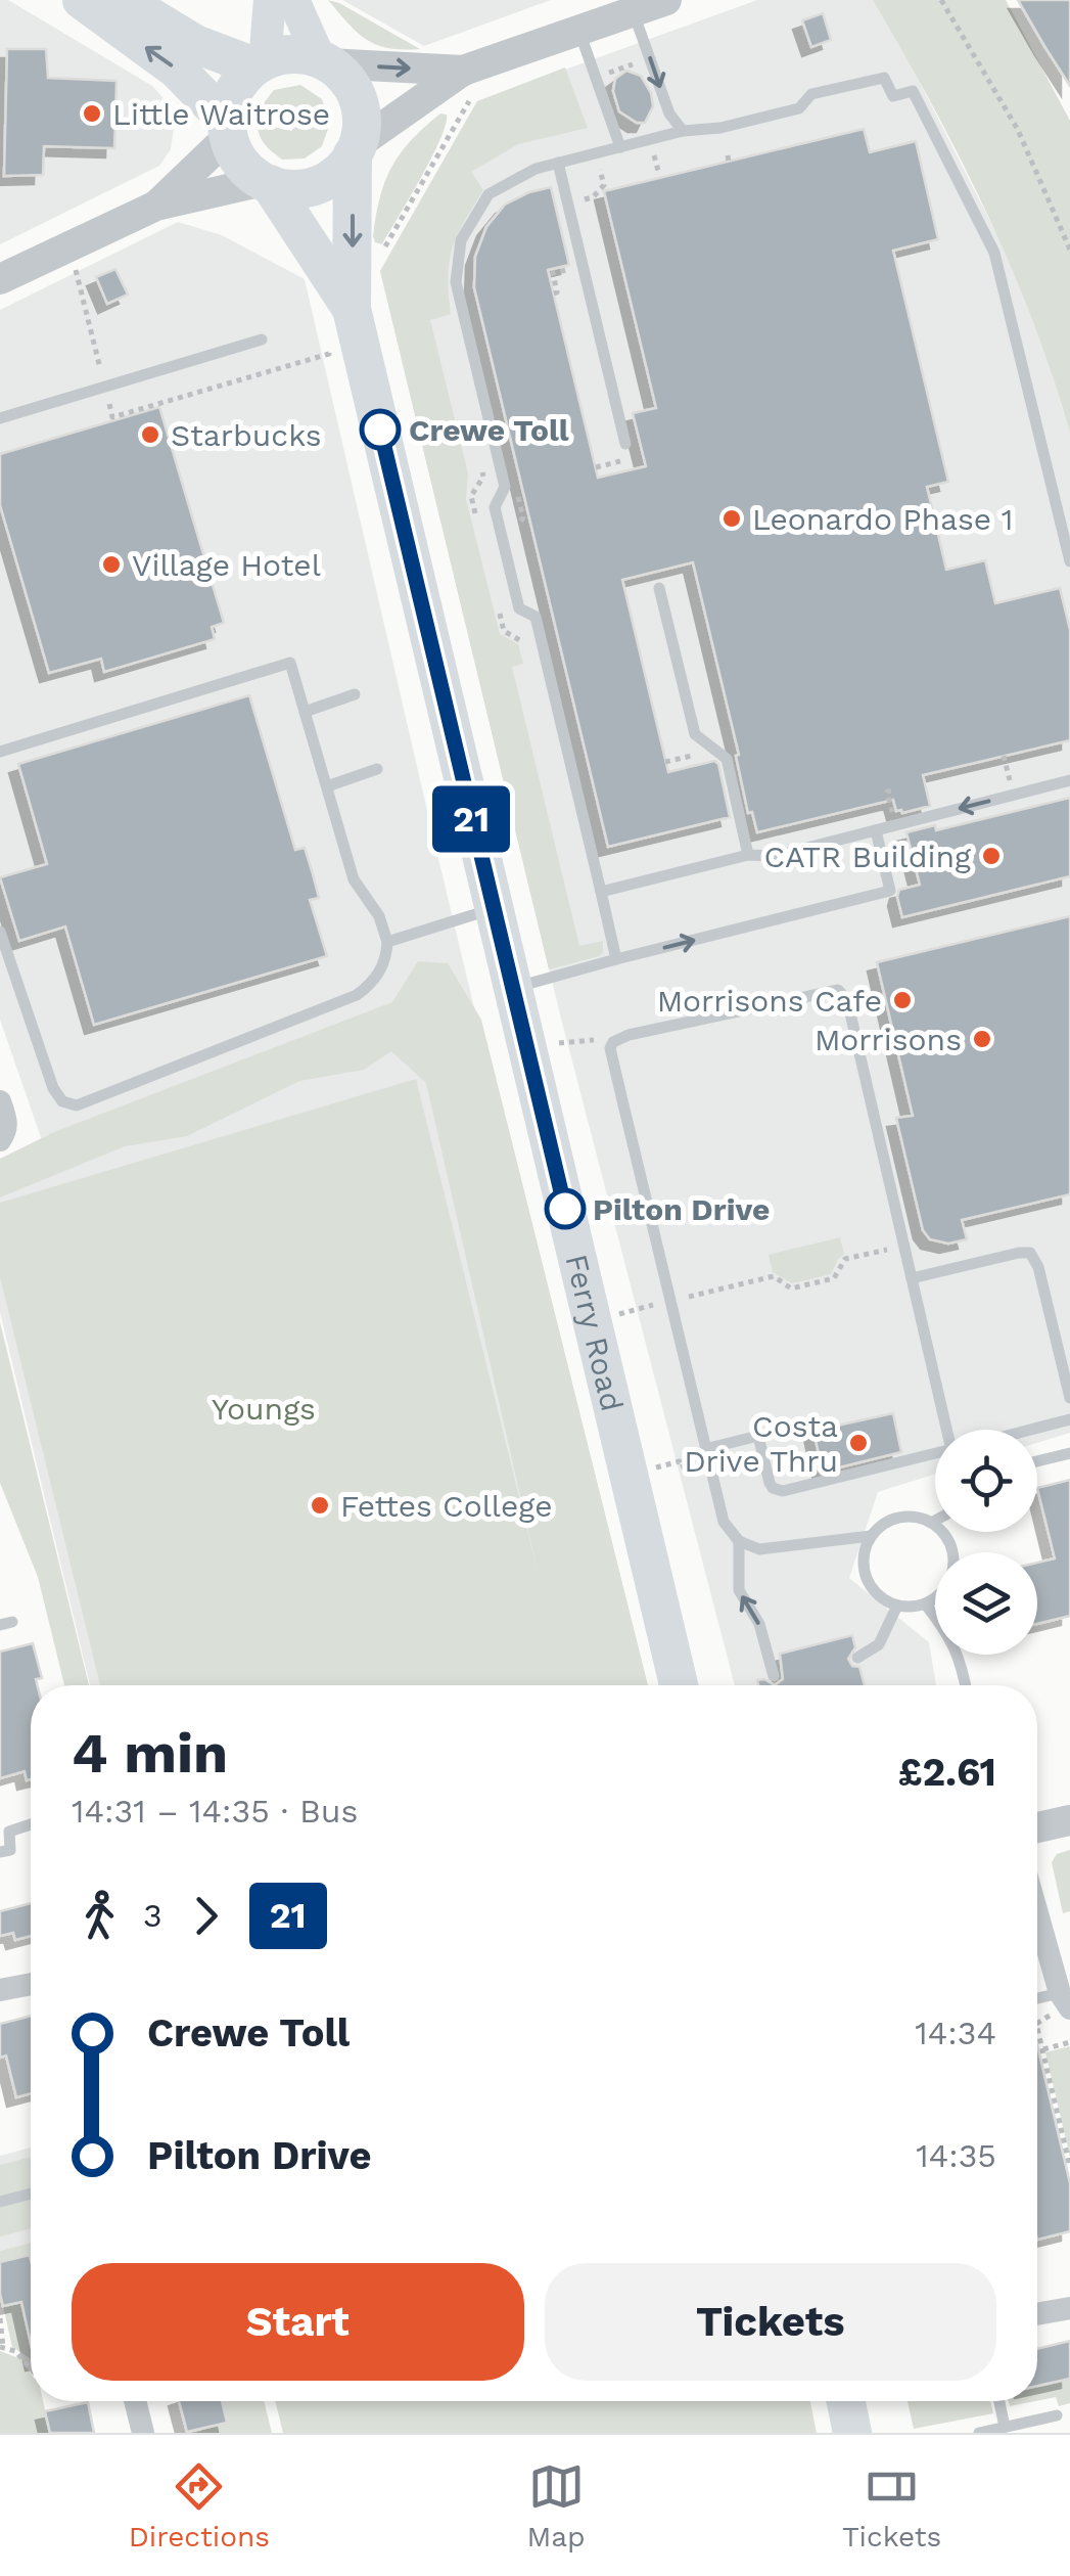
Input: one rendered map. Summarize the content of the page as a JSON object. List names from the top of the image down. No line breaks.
{"streets":{"main road":["Ferry Road"]},"parks":["Youngs"],"places":["Little Waitrose","Crewe Toll","Starbucks","Leonardo Phase 1","Village Hotel","CATR Building","Morrisons Cafe","Morrisons","Pilton Drive","Costa Drive Thru","Fettes College"],"lines":["bus line 21"],"page":{"on_map":"21","heading":["4 min","14:31 – 14:35 · Bus","£2.61"],"legs":["3","21"],"list":[{"name":"Crewe Toll","value":"14:34"},{"name":"Pilton Drive","value":"14:35"}],"buttons":["Start","Tickets"],"tabs":["Directions","Map","Tickets"]}}
